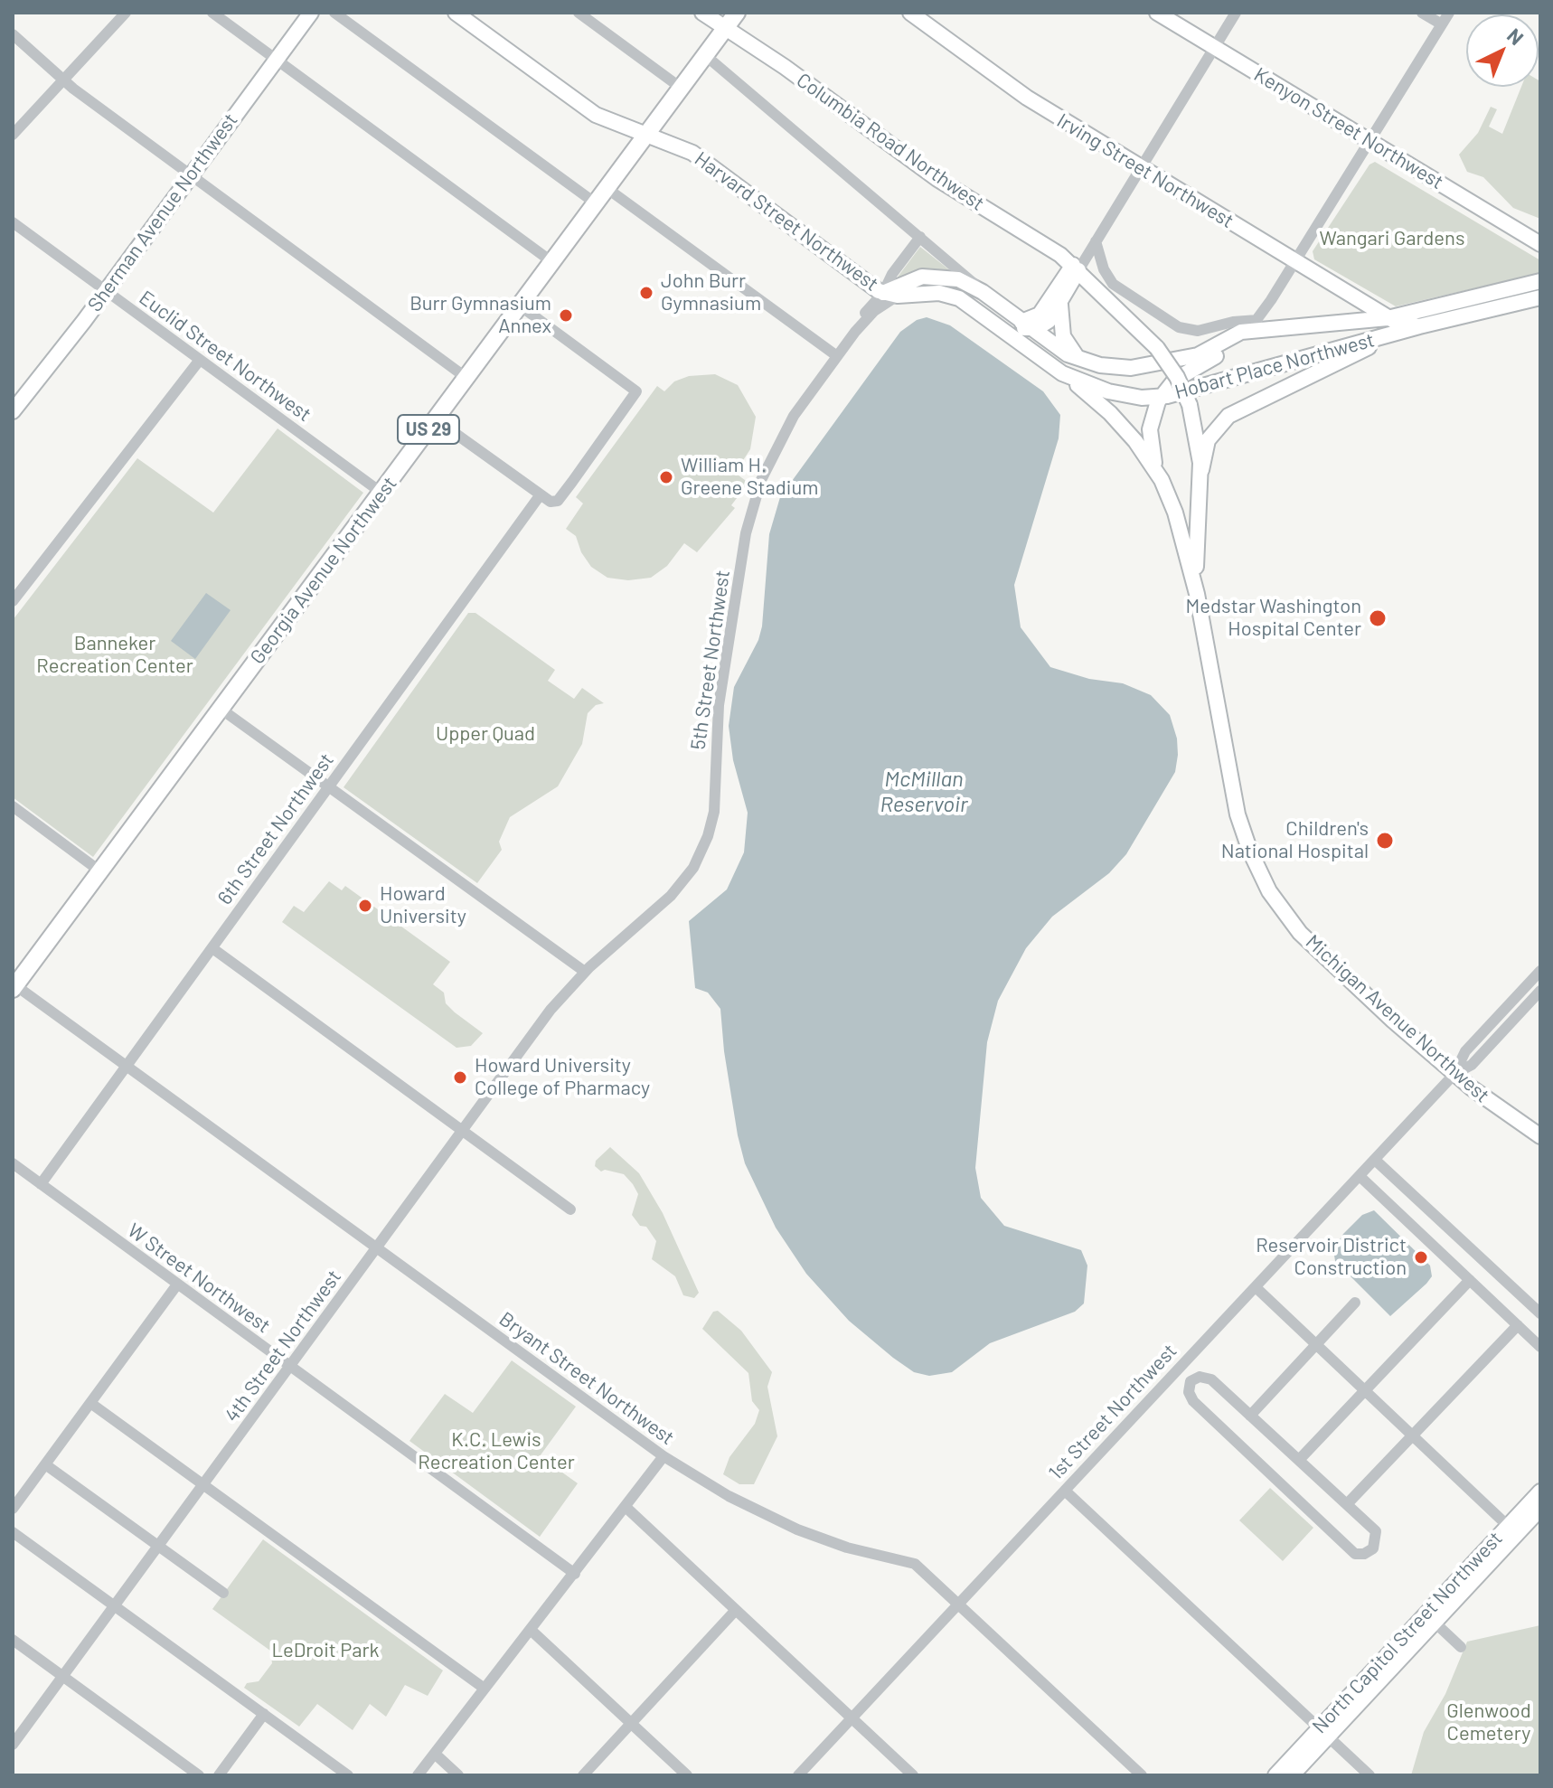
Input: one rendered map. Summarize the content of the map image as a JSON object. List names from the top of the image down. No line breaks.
{"streets":{"highway":["US 29","Georgia Avenue Northwest"],"main road":["Kenyon Street Northwest","Columbia Road Northwest","Irving Street Northwest","Sherman Avenue Northwest","Harvard Street Northwest","Hobart Place Northwest","Michigan Avenue Northwest","North Capitol Street Northwest"],"street":["Euclid Street Northwest","5th Street Northwest","6th Street Northwest","W Street Northwest","4th Street Northwest","Bryant Street Northwest","1st Street Northwest"]},"crossings":[["Columbia Road Northwest","Georgia Avenue Northwest"],["Columbia Road Northwest","Michigan Avenue Northwest"],["Irving Street Northwest","Hobart Place Northwest"],["Sherman Avenue Northwest","Euclid Street Northwest"],["Harvard Street Northwest","Hobart Place Northwest"],["Harvard Street Northwest","Georgia Avenue Northwest"],["Harvard Street Northwest","5th Street Northwest"],["Euclid Street Northwest","Georgia Avenue Northwest"],["Hobart Place Northwest","Georgia Avenue Northwest"],["Hobart Place Northwest","5th Street Northwest"],["Hobart Place Northwest","Michigan Avenue Northwest"],["Georgia Avenue Northwest","Bryant Street Northwest"],["5th Street Northwest","4th Street Northwest"],["6th Street Northwest","W Street Northwest"],["6th Street Northwest","Bryant Street Northwest"],["Michigan Avenue Northwest","1st Street Northwest"],["W Street Northwest","4th Street Northwest"],["4th Street Northwest","Bryant Street Northwest"],["Bryant Street Northwest","1st Street Northwest"]],"water":["McMillan Reservoir"],"parks":["Wangari Gardens","Banneker Recreation Center","Upper Quad","K.C. Lewis Recreation Center","LeDroit Park","Glenwood Cemetery"],"places":["John Burr Gymnasium","Burr Gymnasium Annex","William H. Greene Stadium","Medstar Washington Hospital Center","Children's National Hospital","Howard University","Howard University College of Pharmacy","Reservoir District Construction"],"north":"top right"}
